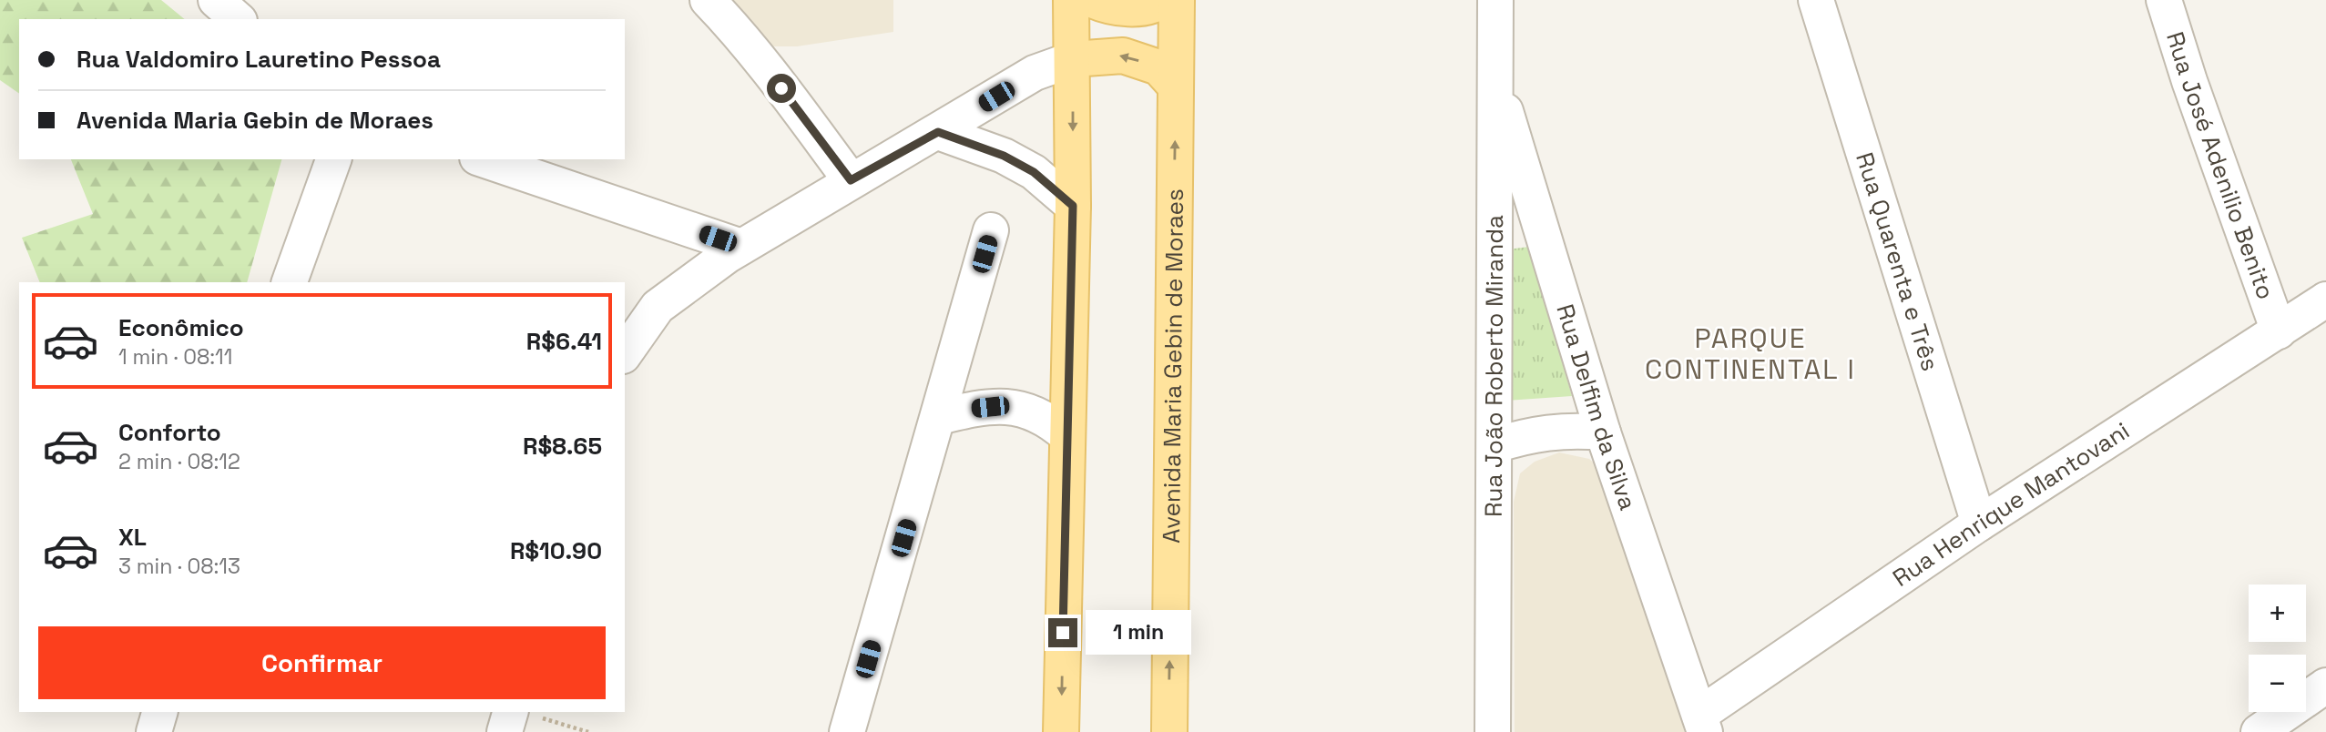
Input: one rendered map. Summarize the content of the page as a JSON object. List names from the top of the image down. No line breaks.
{"streets":{"main road":["Avenida Maria Gebin de Moraes"],"street":["Rua José Adenilio Benito","Rua Quarenta e Três","Rua João Roberto Miranda","Rua Delfim da Silva","Rua Henrique Mantovani"]},"crossings":[["Rua José Adenilio Benito","Rua Henrique Mantovani"],["Rua Quarenta e Três","Rua Henrique Mantovani"],["Rua João Roberto Miranda","Rua Delfim da Silva"],["Rua Delfim da Silva","Rua Henrique Mantovani"]],"districts":["PARQUE CONTINENTAL I"],"page":{"banner":["Rua Valdomiro Lauretino Pessoa","Avenida Maria Gebin de Moraes"],"list":[{"name":"Econômico","note":"1 min · 08:11","value":"R$6.41"},{"name":"Conforto","note":"2 min · 08:12","value":"R$8.65"},{"name":"XL","note":"3 min · 08:13","value":"R$10.90"}],"map_buttons":["+","−"],"bubble":"1 min","buttons":"Confirmar"}}
